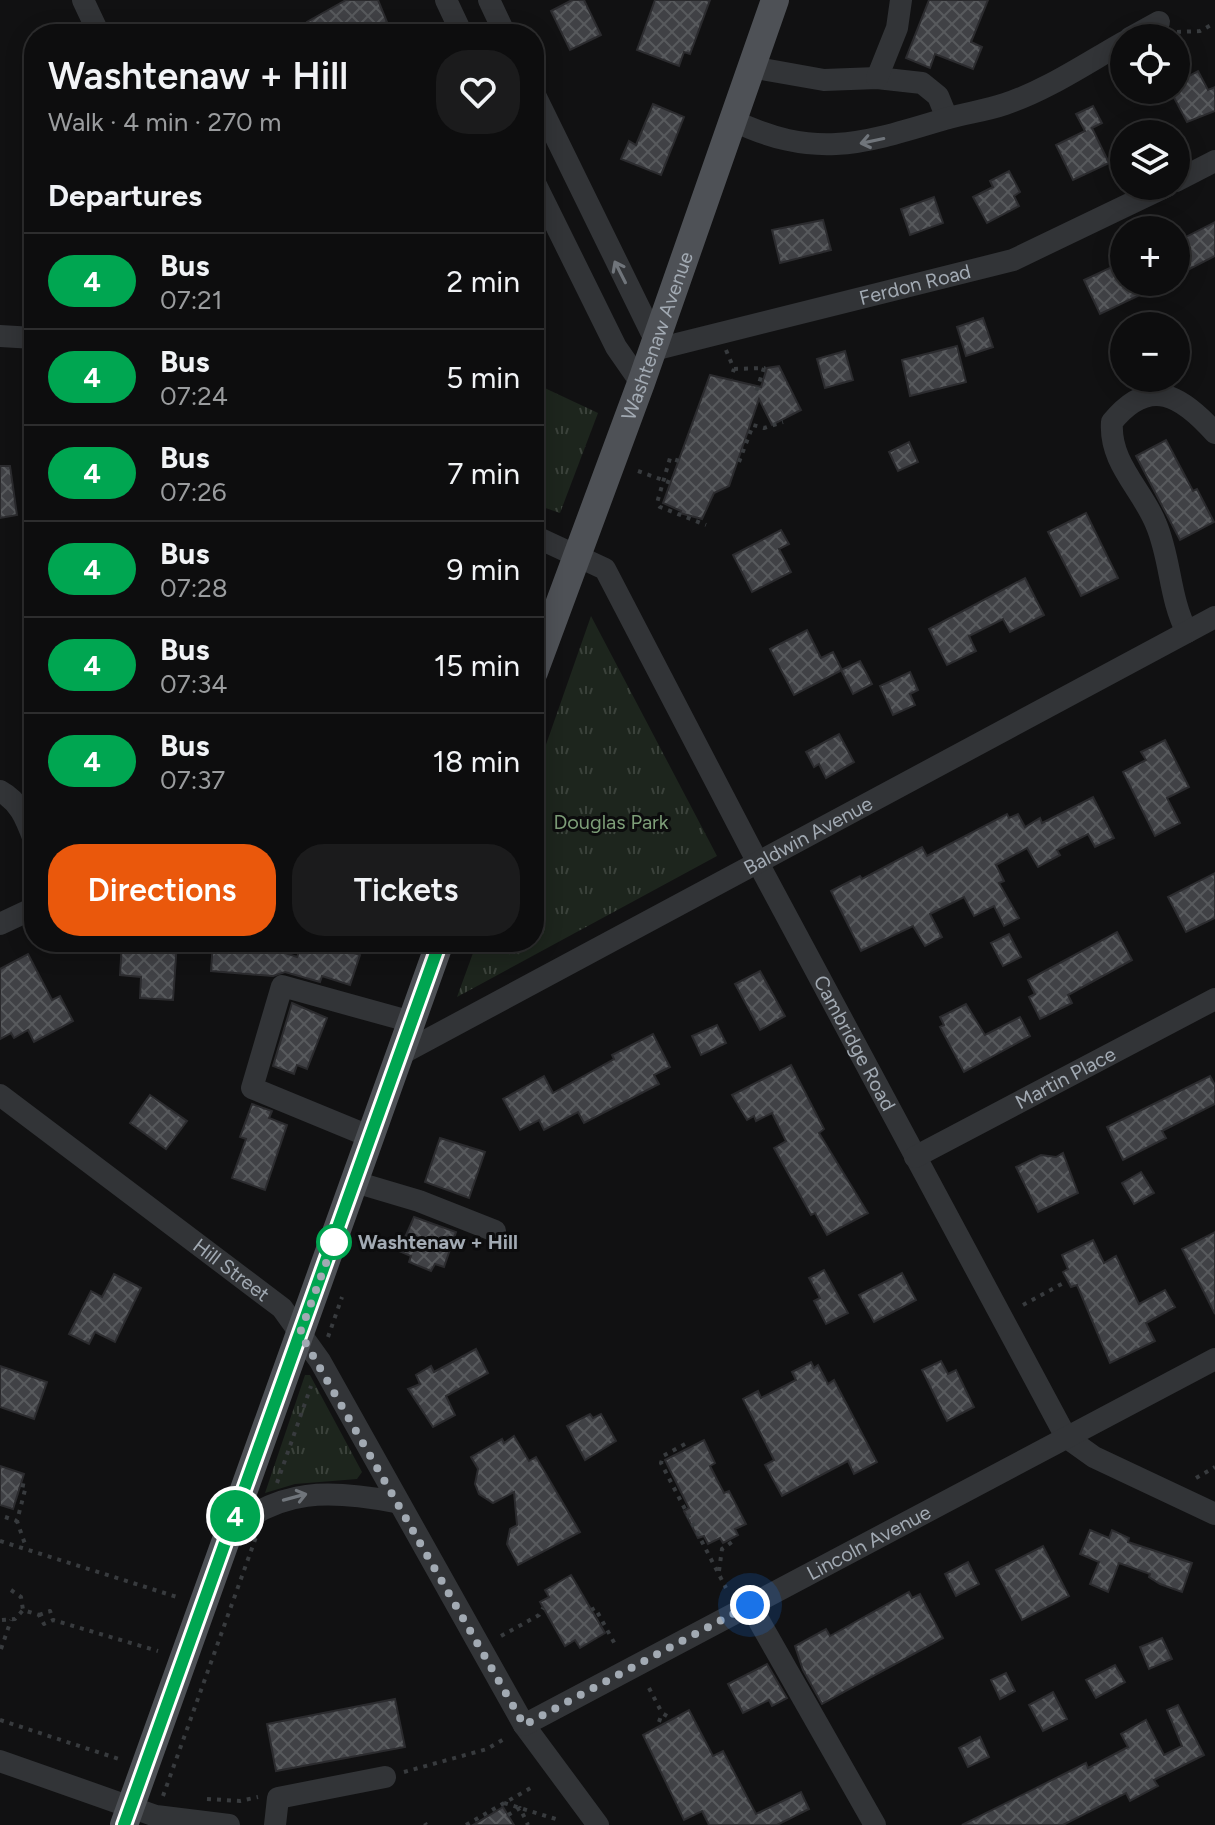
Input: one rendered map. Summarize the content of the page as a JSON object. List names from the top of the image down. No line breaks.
{"streets":{"main road":["Washtenaw Avenue"],"street":["Ferdon Road","Baldwin Avenue","Cambridge Road","Martin Place","Hill Street","Lincoln Avenue"]},"crossings":[["Ferdon Road","Washtenaw Avenue"],["Washtenaw Avenue","Cambridge Road"],["Baldwin Avenue","Cambridge Road"],["Cambridge Road","Martin Place"],["Cambridge Road","Lincoln Avenue"],["Hill Street","Lincoln Avenue"]],"parks":["Douglas Park"],"places":["Washtenaw + Hill"],"lines":["bus line 4"],"page":{"on_map":"4","map_buttons":["+","−"],"heading":[["Washtenaw + Hill","Walk · 4 min · 270 m"],"Departures"],"list":[{"mark":"4","name":"Bus","note":"07:21","value":"2 min"},{"mark":"4","name":"Bus","note":"07:24","value":"5 min"},{"mark":"4","name":"Bus","note":"07:26","value":"7 min"},{"mark":"4","name":"Bus","note":"07:28","value":"9 min"},{"mark":"4","name":"Bus","note":"07:34","value":"15 min"},{"mark":"4","name":"Bus","note":"07:37","value":"18 min"}],"buttons":["Directions","Tickets"]}}
